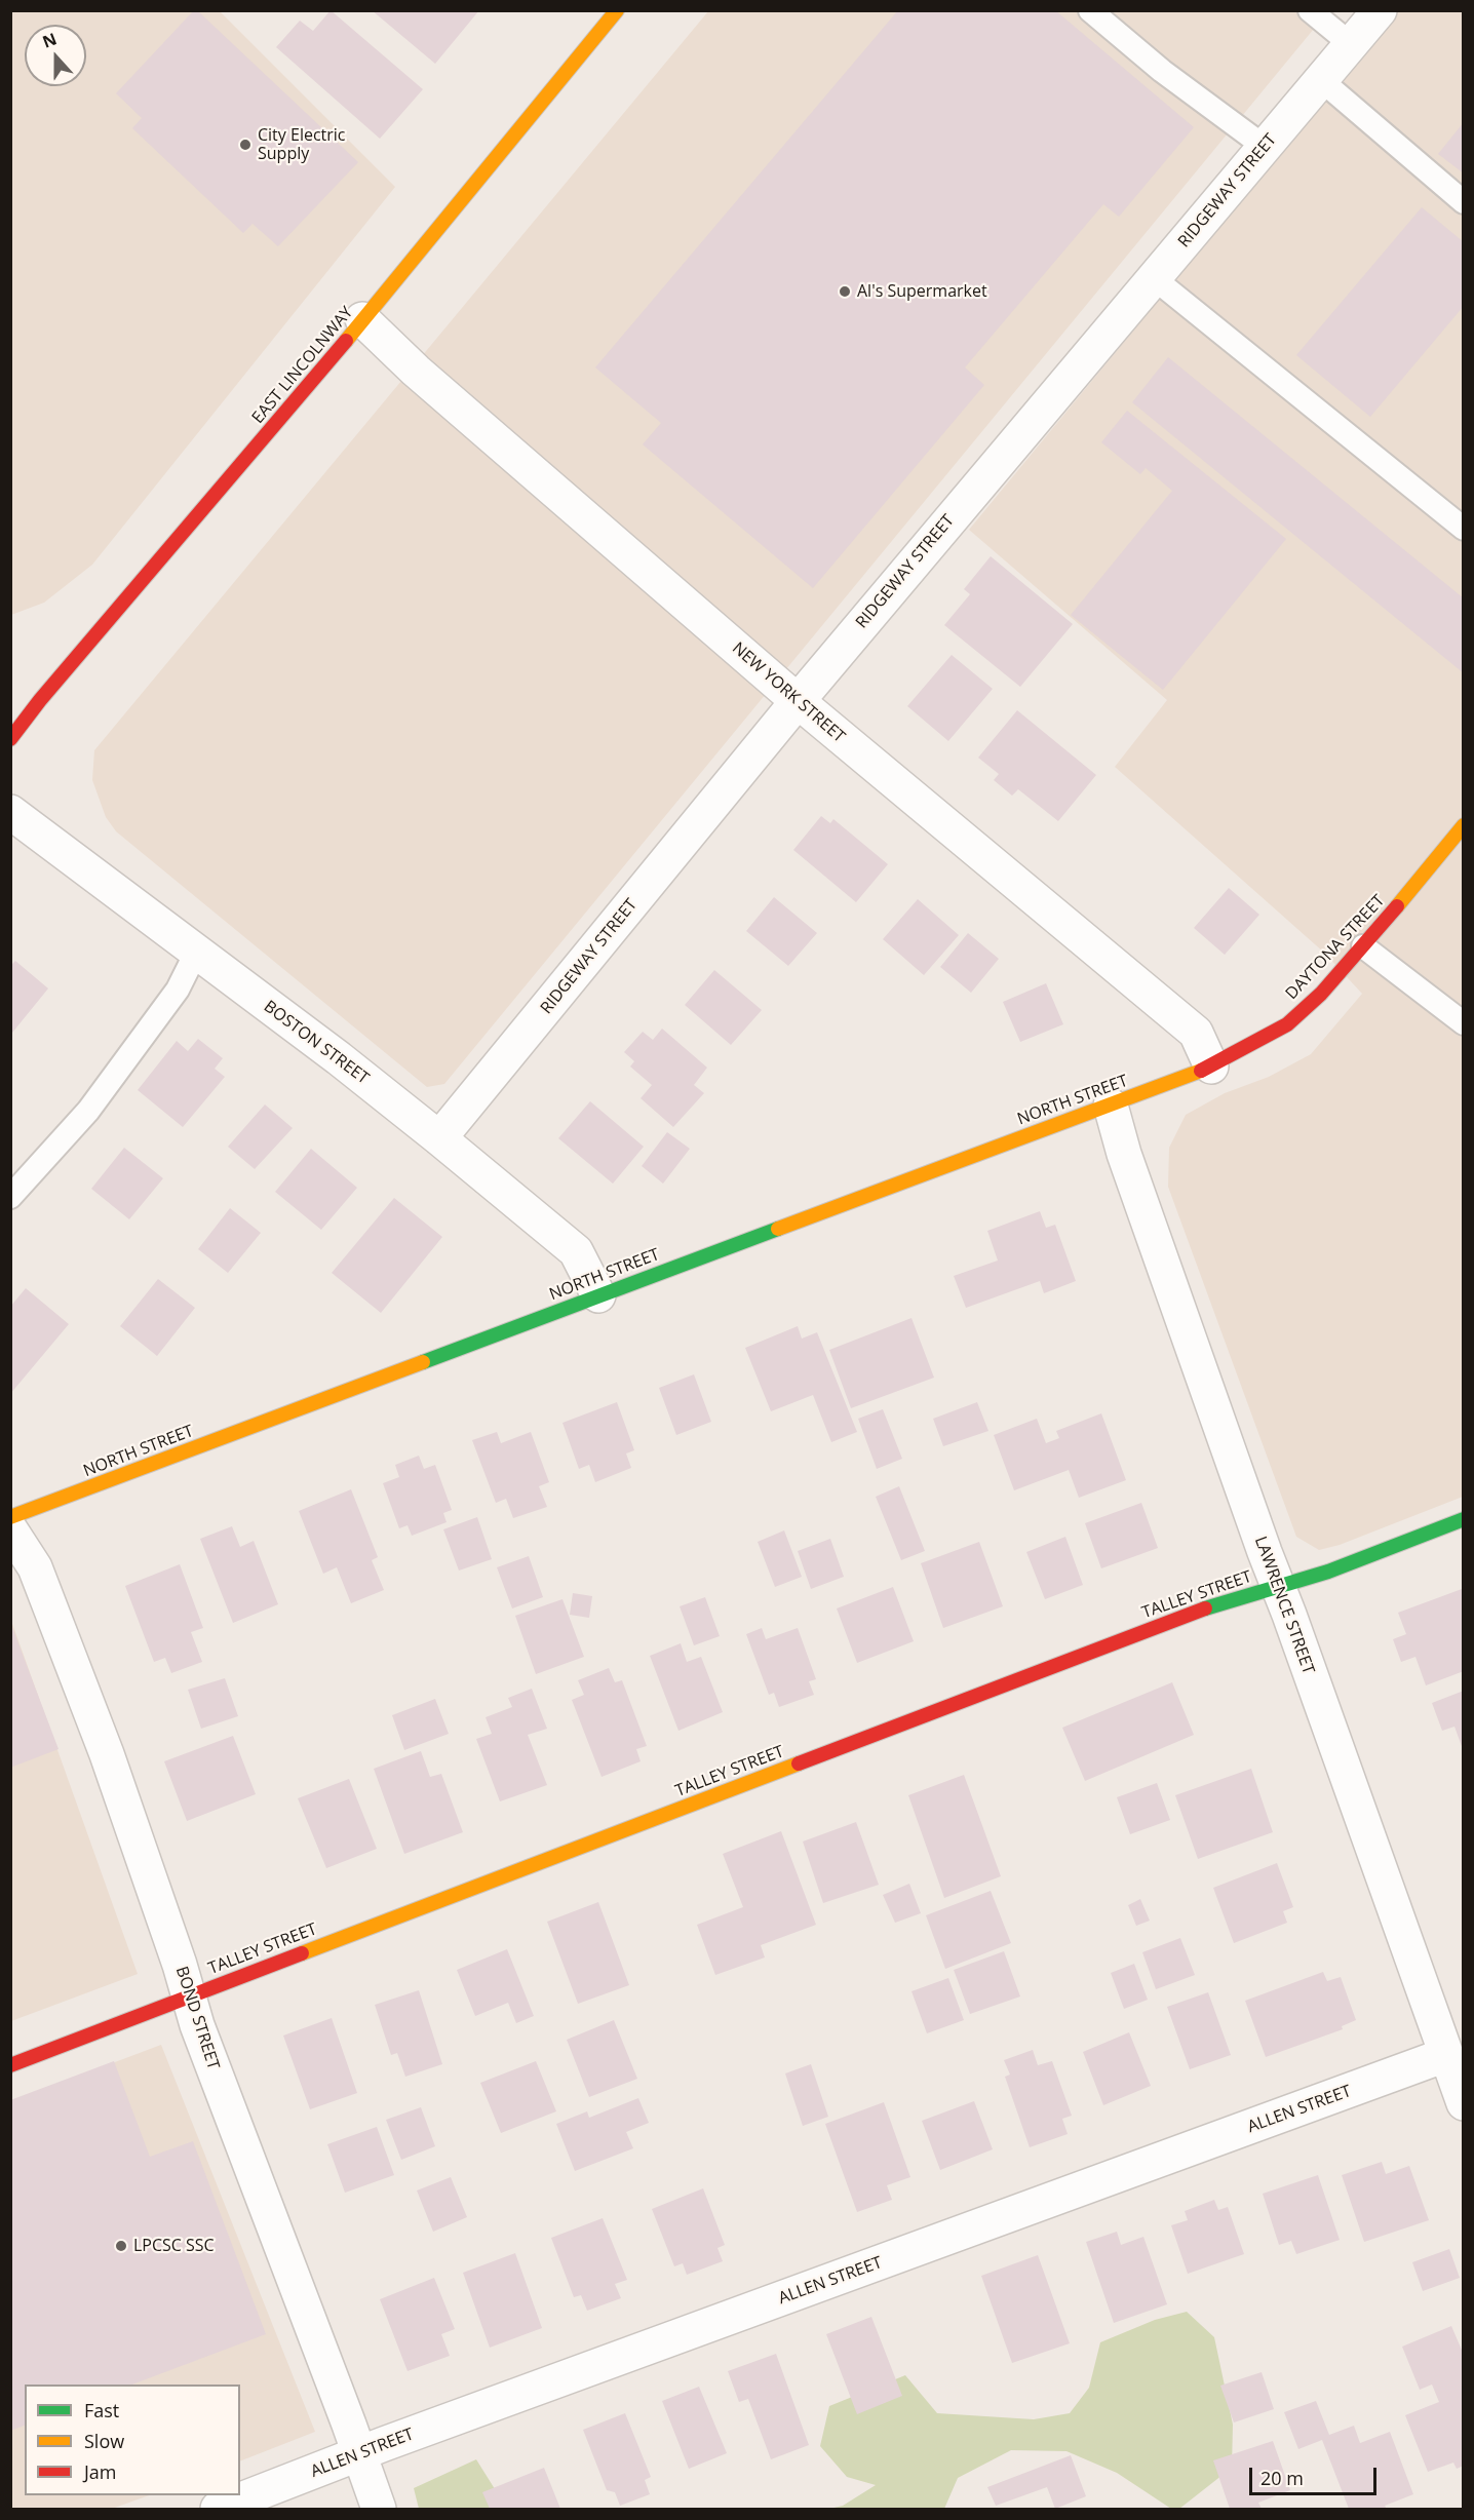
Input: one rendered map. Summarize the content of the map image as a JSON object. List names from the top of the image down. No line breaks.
{"streets":{"street":["RIDGEWAY STREET","EAST LINCOLNWAY","NEW YORK STREET","DAYTONA STREET","BOSTON STREET","NORTH STREET","TALLEY STREET","LAWRENCE STREET","BOND STREET","ALLEN STREET"]},"crossings":[["RIDGEWAY STREET","NEW YORK STREET"],["RIDGEWAY STREET","BOSTON STREET"],["EAST LINCOLNWAY","NEW YORK STREET"],["NEW YORK STREET","DAYTONA STREET"],["NEW YORK STREET","NORTH STREET"],["DAYTONA STREET","NORTH STREET"],["BOSTON STREET","NORTH STREET"],["NORTH STREET","LAWRENCE STREET"],["TALLEY STREET","LAWRENCE STREET"],["TALLEY STREET","BOND STREET"],["LAWRENCE STREET","ALLEN STREET"],["BOND STREET","ALLEN STREET"]],"places":["City Electric Supply","Al's Supermarket","LPCSC SSC"],"legend":["Fast","Slow","Jam"],"scale_bar":"20 m","north":"top"}
